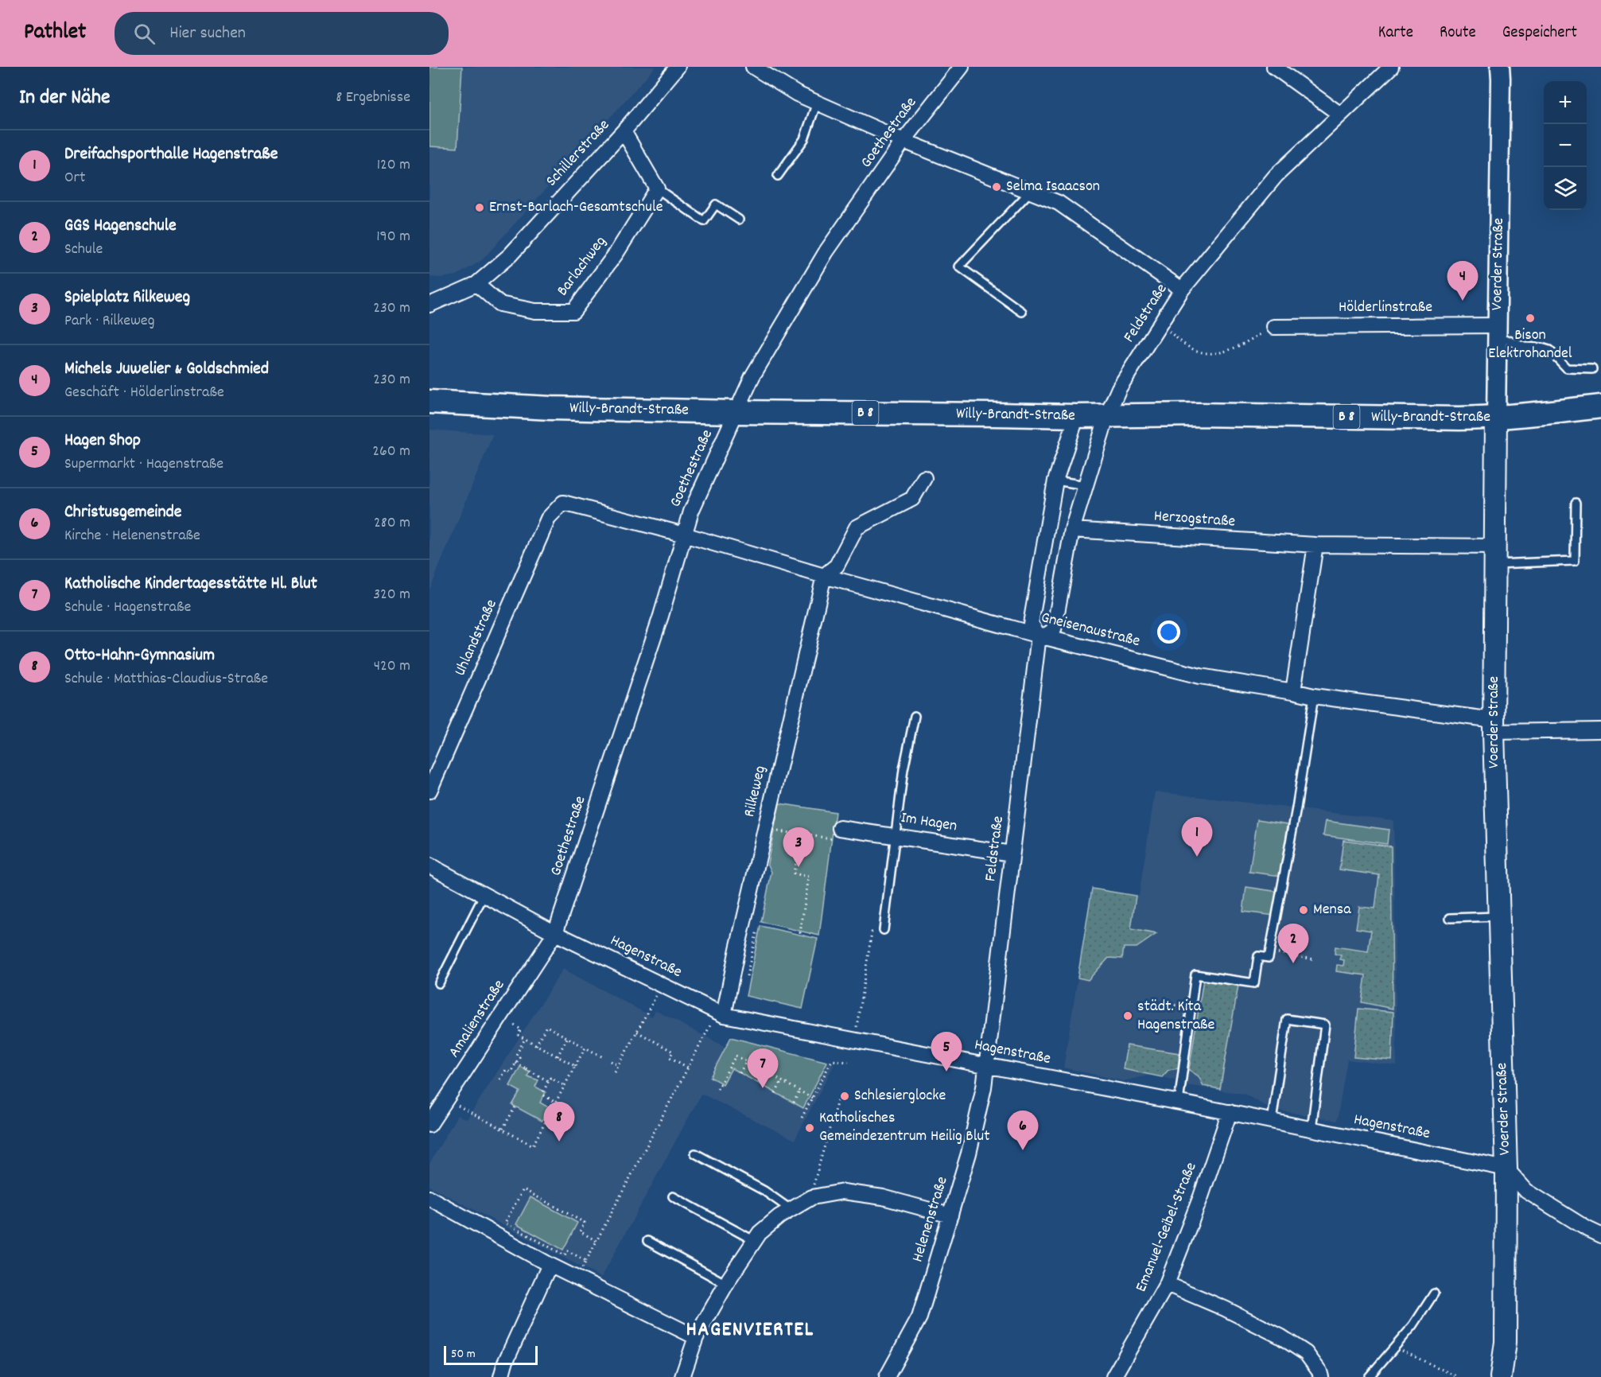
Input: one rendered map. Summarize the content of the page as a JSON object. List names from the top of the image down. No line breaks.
{"streets":{"main road":["Voerder Straße","Willy-Brandt-Straße","B 8"],"street":["Goethestraße","Schillerstraße","Barlachweg","Hölderlinstraße","Feldstraße","Herzogstraße","Gneisenaustraße","Uhlandstraße","Rilkeweg","Im Hagen","Hagenstraße","Amalienstraße","Helenenstraße","Emanuel-Geibel-Straße"]},"crossings":[["Goethestraße","Willy-Brandt-Straße"],["Goethestraße","Gneisenaustraße"],["Goethestraße","Hagenstraße"],["Goethestraße","Amalienstraße"],["Schillerstraße","Barlachweg"],["Voerder Straße","Hölderlinstraße"],["Voerder Straße","Willy-Brandt-Straße"],["Voerder Straße","Herzogstraße"],["Voerder Straße","Gneisenaustraße"],["Voerder Straße","Hagenstraße"],["Feldstraße","Willy-Brandt-Straße"],["Feldstraße","Herzogstraße"],["Feldstraße","Gneisenaustraße"],["Feldstraße","Im Hagen"],["Feldstraße","Hagenstraße"],["Feldstraße","Helenenstraße"],["Gneisenaustraße","Uhlandstraße"],["Gneisenaustraße","Rilkeweg"],["Rilkeweg","Hagenstraße"],["Hagenstraße","Amalienstraße"],["Hagenstraße","Helenenstraße"],["Hagenstraße","Emanuel-Geibel-Straße"]],"districts":["HAGENVIERTEL"],"places":["Selma Isaacson","Ernst-Barlach-Gesamtschule","Bison Elektrohandel","Mensa","städt. Kita Hagenstraße","Schlesierglocke","Katholisches Gemeindezentrum Heilig Blut"],"scale_bar":"50 m","page":{"header":"Pathlet","search":"Hier suchen","nav":["Karte","Route","Gespeichert"],"heading":["In der Nähe","8 Ergebnisse"],"map_buttons":["+","−"],"list":[{"mark":"1","name":"Dreifachsporthalle Hagenstraße","note":"Ort","value":"120 m"},{"mark":"2","name":"GGS Hagenschule","note":"Schule","value":"190 m"},{"mark":"3","name":"Spielplatz Rilkeweg","note":"Park · Rilkeweg","value":"230 m"},{"mark":"4","name":"Michels Juwelier & Goldschmied","note":"Geschäft · Hölderlinstraße","value":"230 m"},{"mark":"5","name":"Hagen Shop","note":"Supermarkt · Hagenstraße","value":"260 m"},{"mark":"6","name":"Christusgemeinde","note":"Kirche · Helenenstraße","value":"280 m"},{"mark":"7","name":"Katholische Kindertagesstätte Hl. Blut","note":"Schule · Hagenstraße","value":"320 m"},{"mark":"8","name":"Otto-Hahn-Gymnasium","note":"Schule · Matthias-Claudius-Straße","value":"420 m"}],"pins":["4","1","3","2","5","7","8","6"],"scale":"50 m"}}
